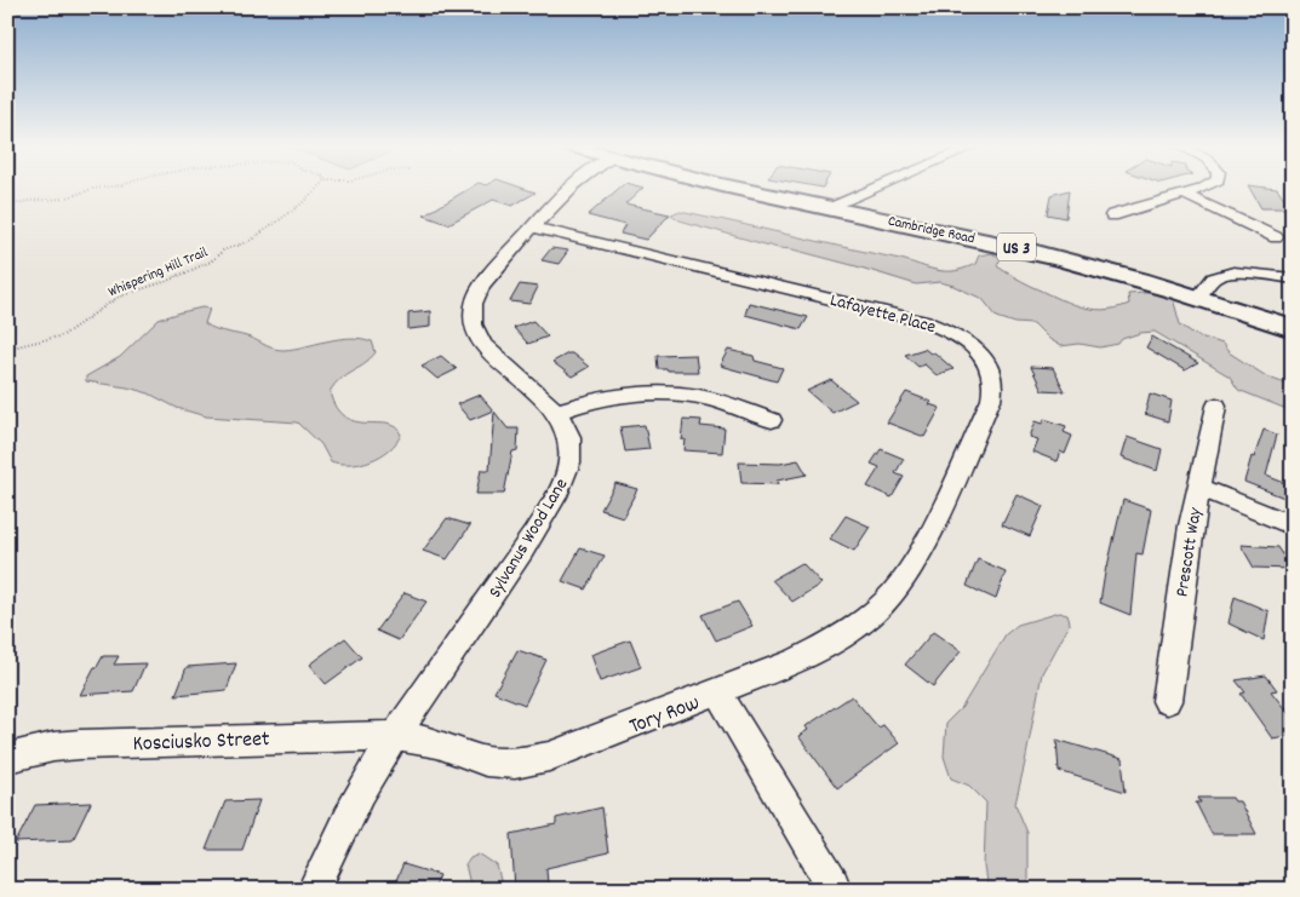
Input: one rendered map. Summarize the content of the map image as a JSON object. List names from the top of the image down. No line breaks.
{"streets":{"highway":["Cambridge Road","US 3"],"street":["Lafayette Place","Sylvanus Wood Lane","Prescott Way","Tory Row","Kosciusko Street"],"path":["Whispering Hill Trail"]},"crossings":[["Lafayette Place","Sylvanus Wood Lane"],["Lafayette Place","Tory Row"],["Sylvanus Wood Lane","Tory Row"],["Sylvanus Wood Lane","Kosciusko Street"],["Tory Row","Kosciusko Street"]]}
